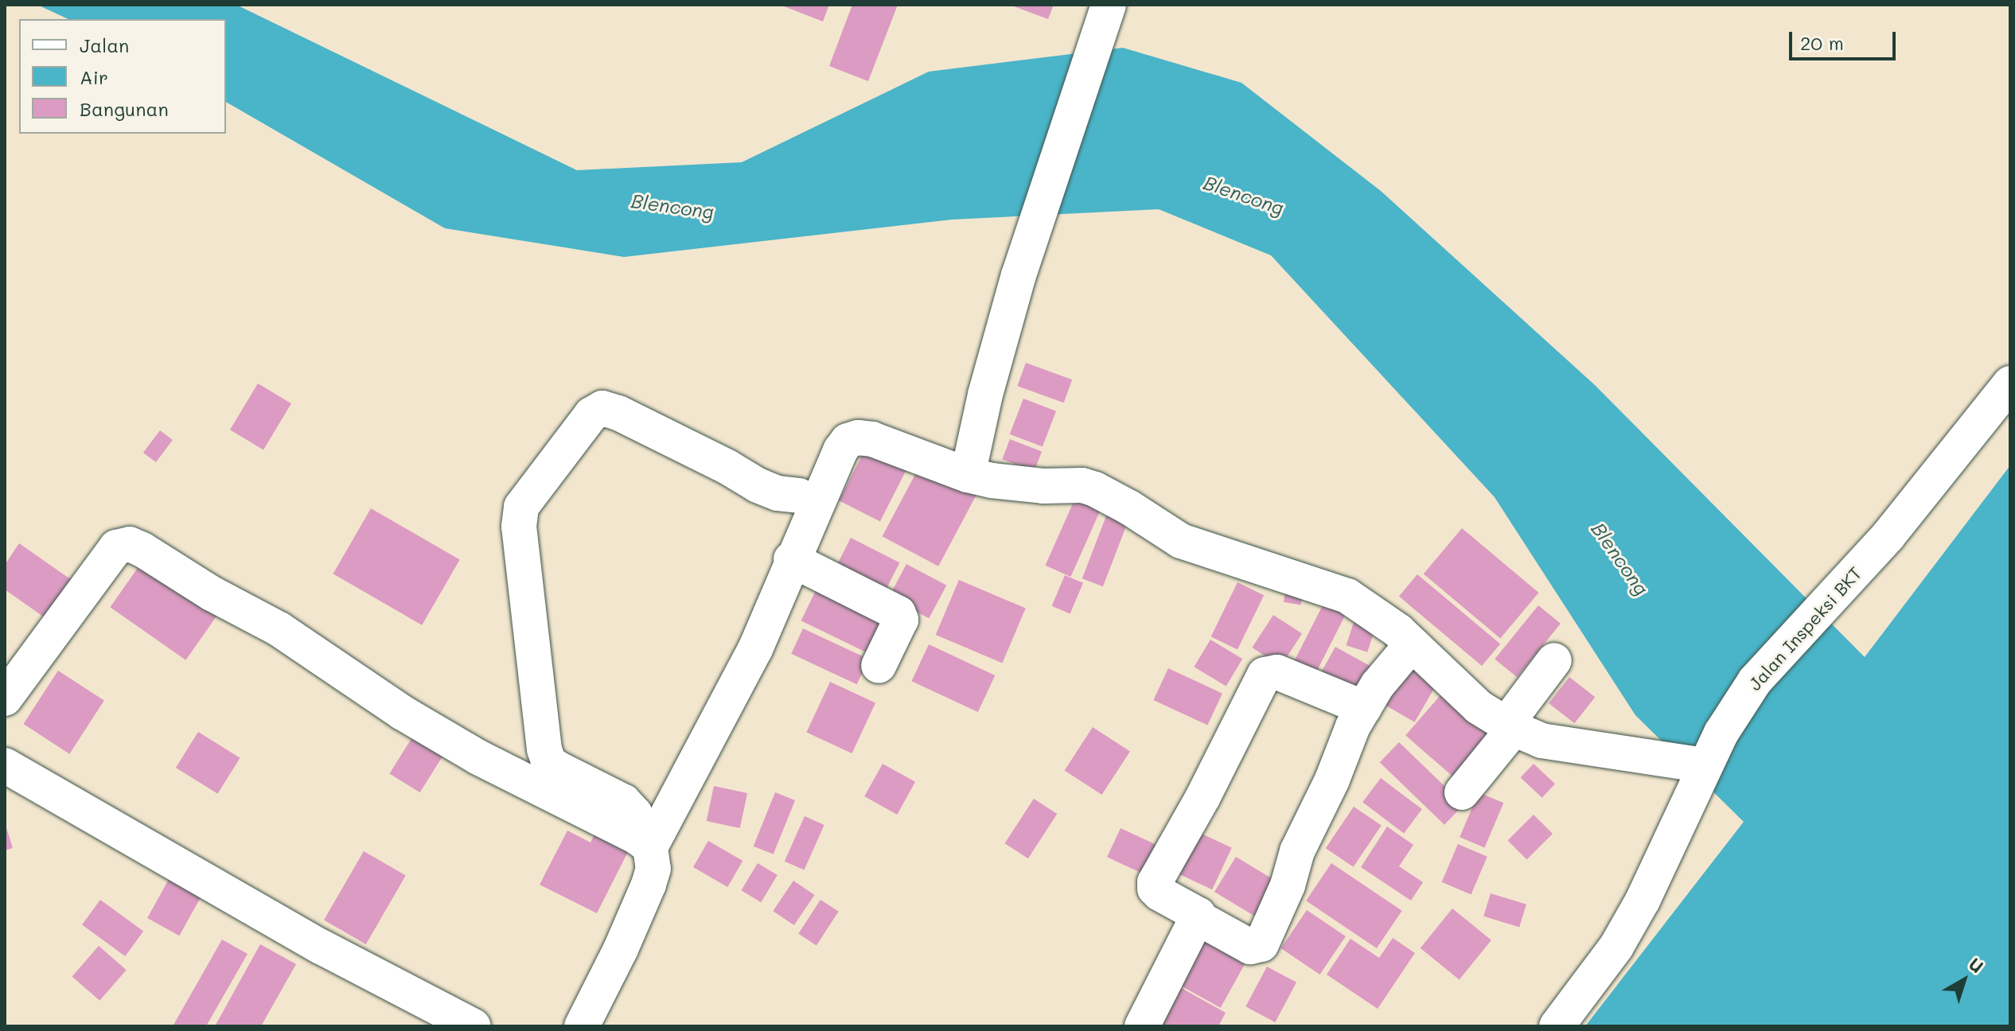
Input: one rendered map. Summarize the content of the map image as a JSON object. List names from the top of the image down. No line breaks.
{"streets":{"street":["Jalan Inspeksi BKT"]},"water":["Blencong"],"legend":["Jalan","Air","Bangunan"],"scale_bar":"20 m","north":"top right"}
